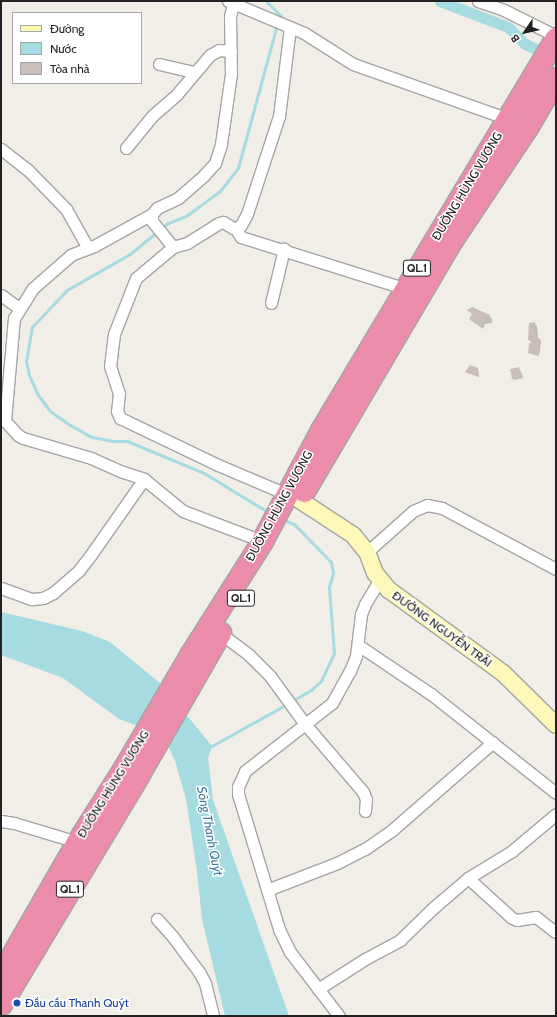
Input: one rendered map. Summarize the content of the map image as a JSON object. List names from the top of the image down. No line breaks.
{"streets":{"highway":["ĐƯỜNG HÙNG VƯƠNG","QL.1"],"street":["ĐƯỜNG NGUYỄN TRÃI"]},"crossings":[["ĐƯỜNG HÙNG VƯƠNG","ĐƯỜNG NGUYỄN TRÃI"]],"water":["Sông Thanh Quýt"],"places":["Đầu cầu Thanh Quýt"],"legend":["Đường","Nước","Tòa nhà"],"north":"bottom left"}
